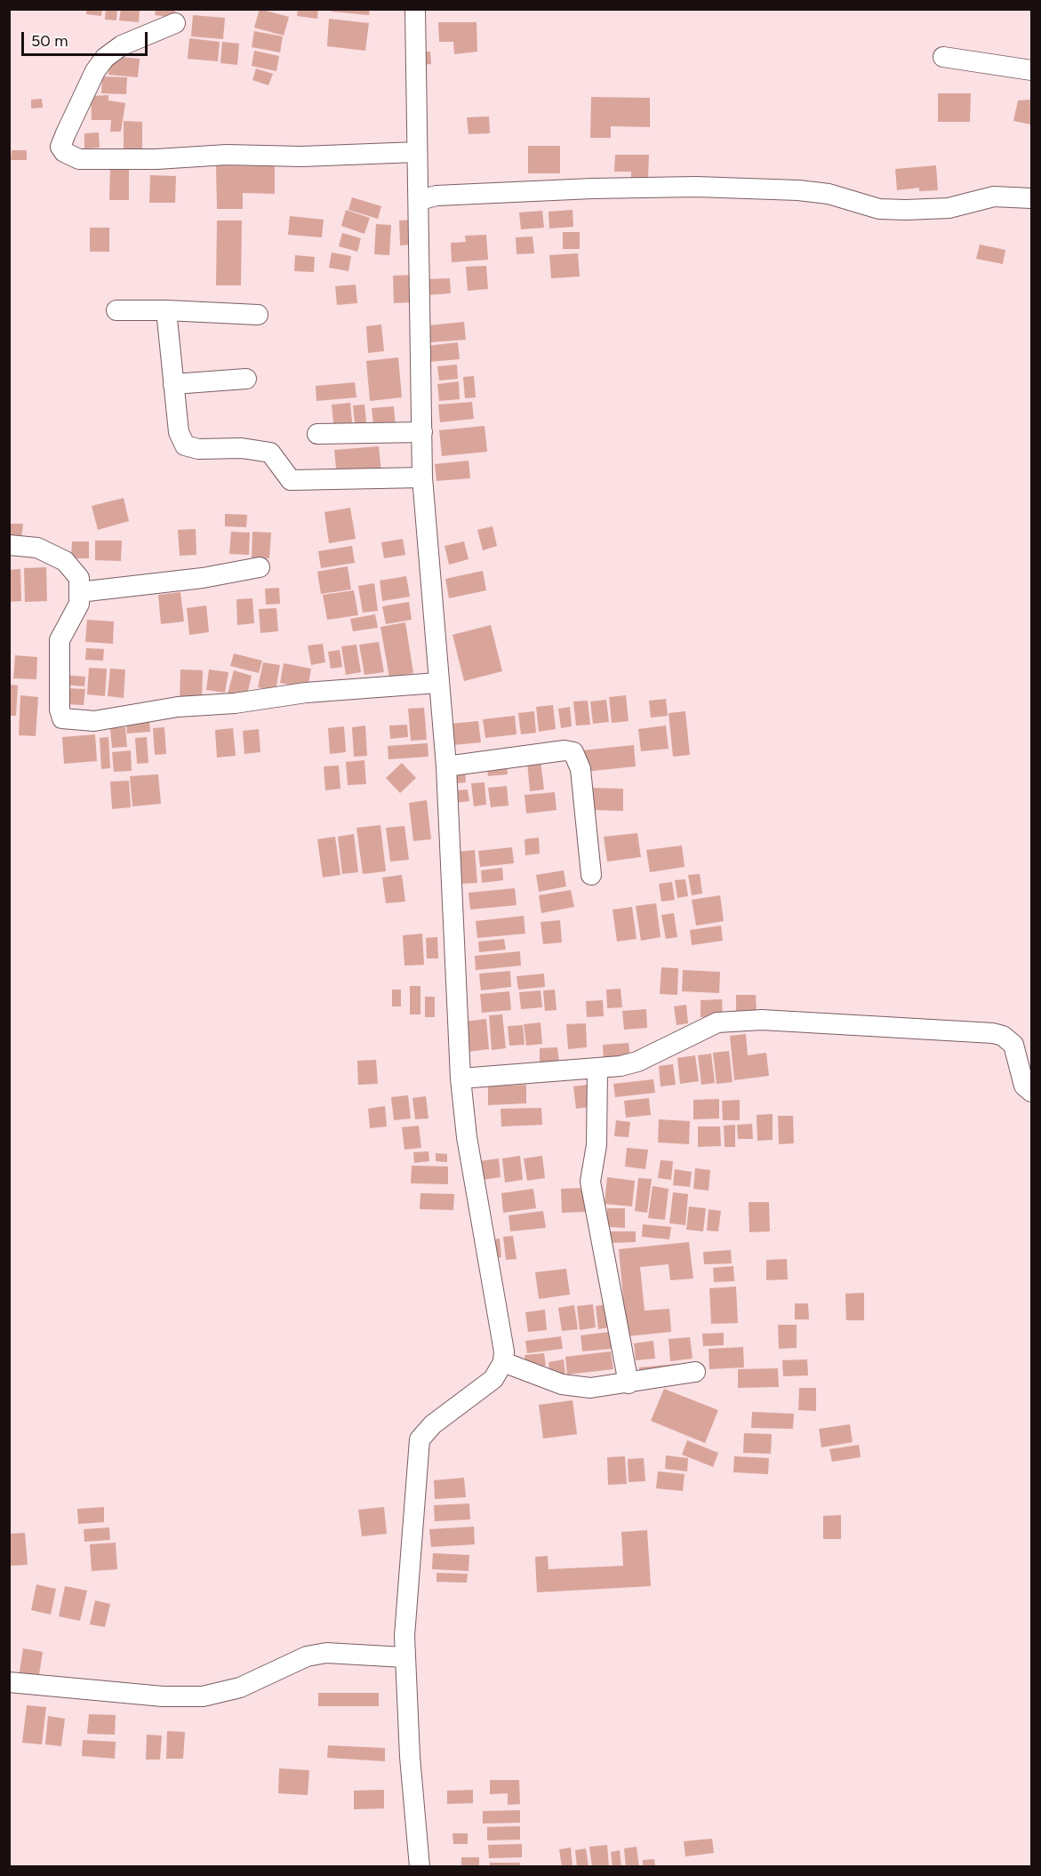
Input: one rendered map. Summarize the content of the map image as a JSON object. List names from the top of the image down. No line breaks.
{"scale_bar":"50 m"}
